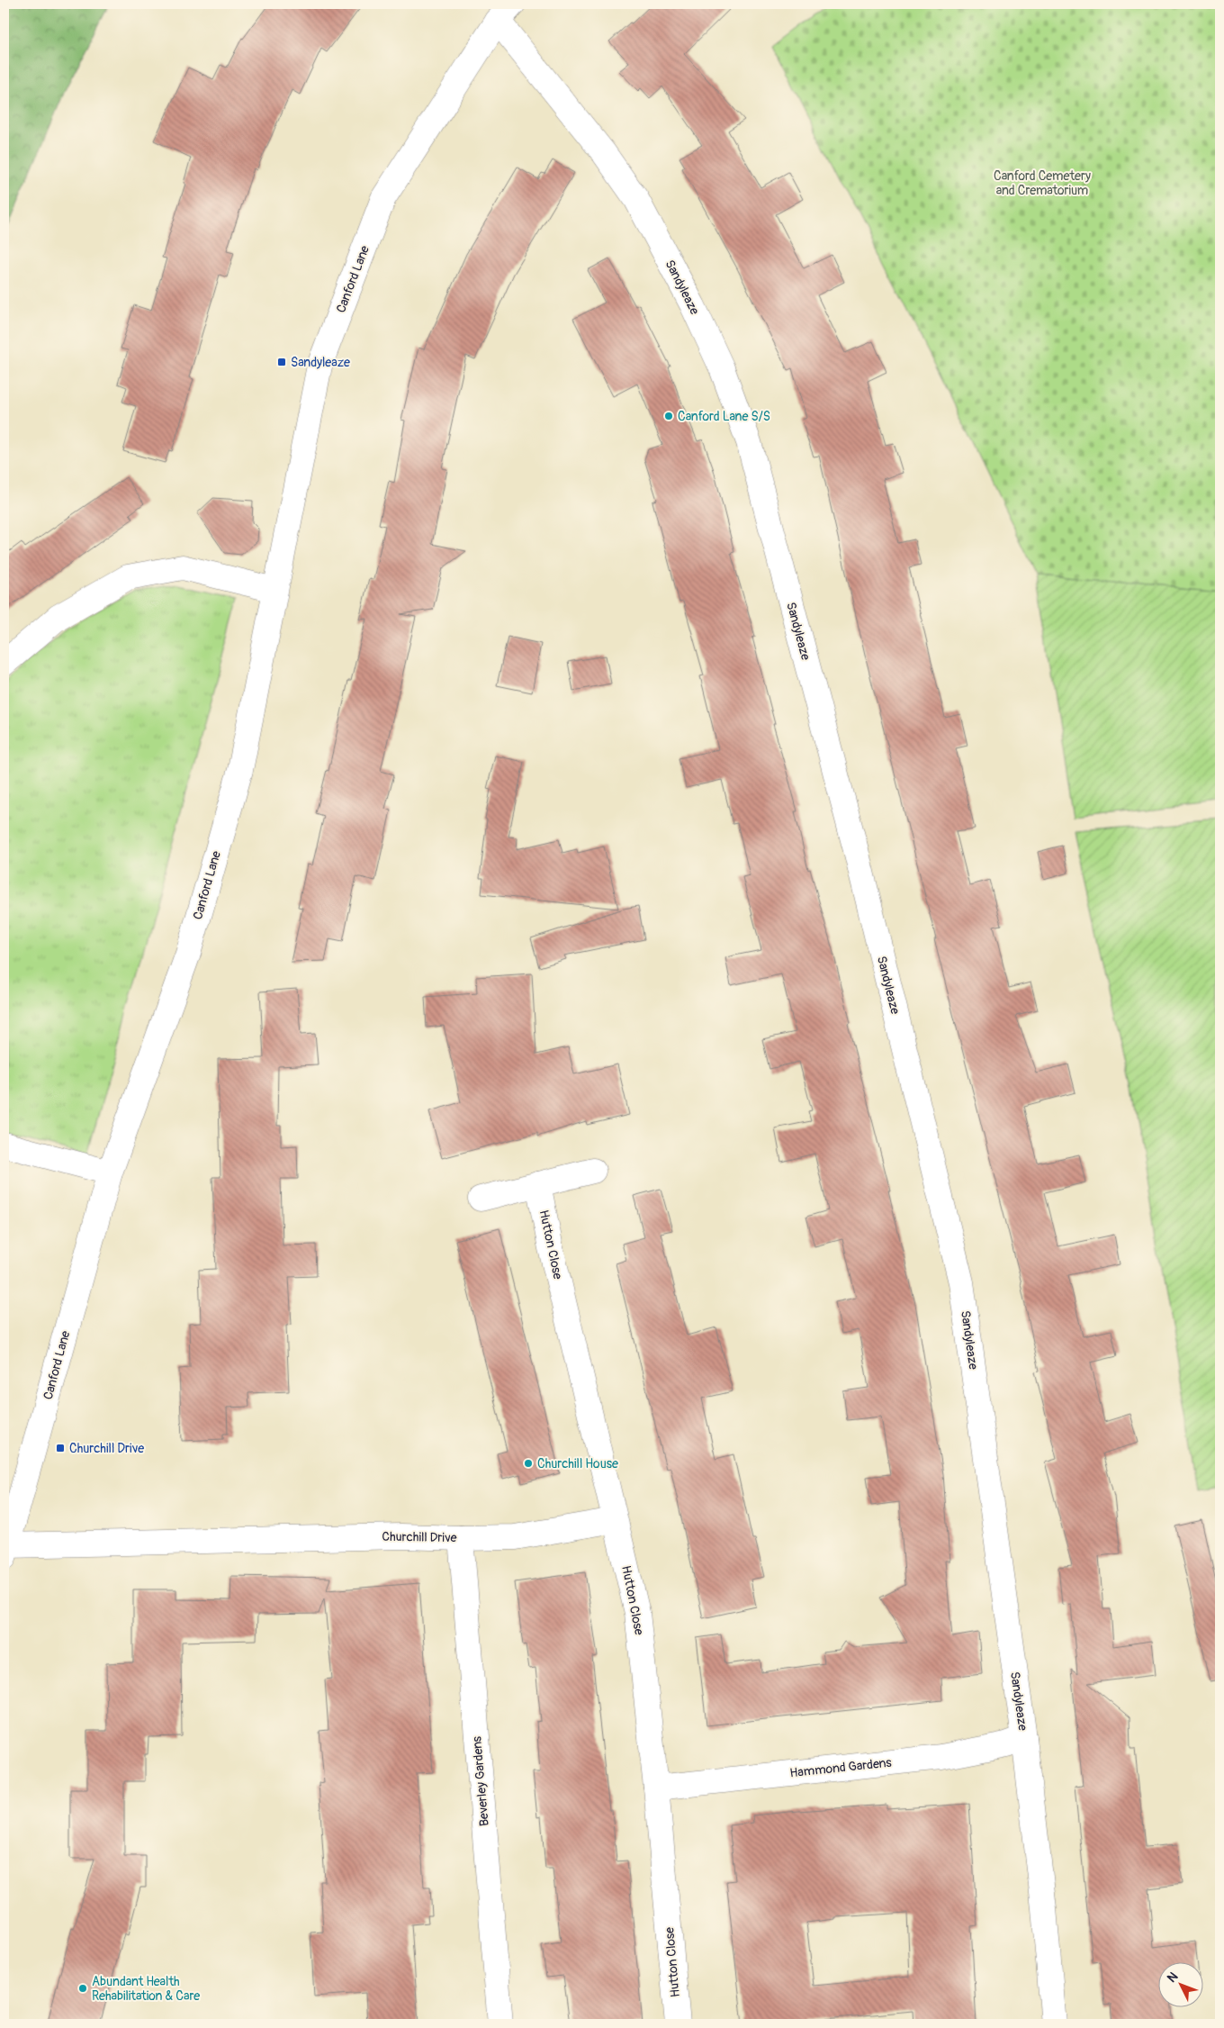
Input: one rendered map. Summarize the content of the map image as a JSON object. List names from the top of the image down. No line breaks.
{"streets":{"street":["Canford Lane","Sandyleaze","Hutton Close","Churchill Drive","Hammond Gardens","Beverley Gardens"]},"crossings":[["Canford Lane","Sandyleaze"],["Canford Lane","Churchill Drive"],["Sandyleaze","Hammond Gardens"],["Hutton Close","Churchill Drive"],["Hutton Close","Hammond Gardens"],["Churchill Drive","Beverley Gardens"]],"parks":["Canford Cemetery and Crematorium"],"places":{"transit":["Sandyleaze","Churchill Drive"],"other":["Canford Lane S/S","Churchill House","Abundant Health Rehabilitation & Care"]},"north":"top left"}
